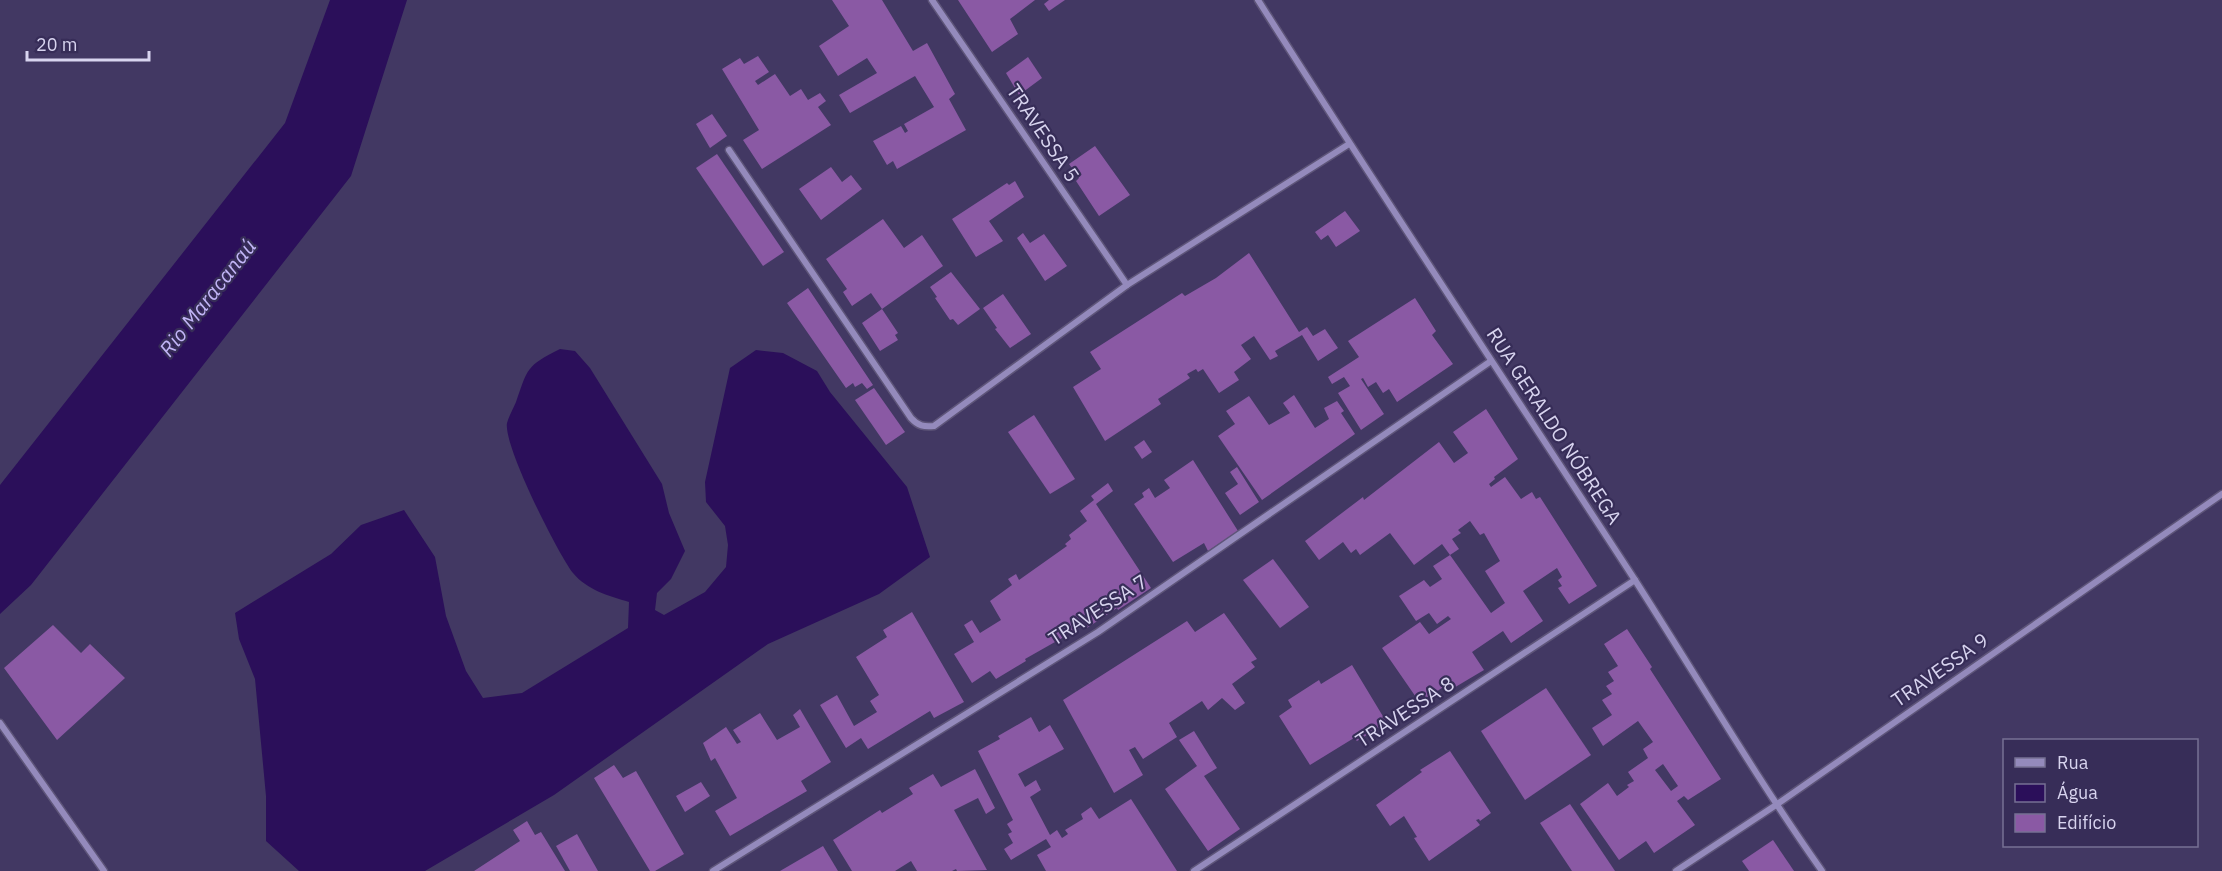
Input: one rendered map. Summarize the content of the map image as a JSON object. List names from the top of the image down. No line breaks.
{"streets":{"street":["TRAVESSA 5","RUA GERALDO NÓBREGA","TRAVESSA 7","TRAVESSA 9","TRAVESSA 8"]},"crossings":[["RUA GERALDO NÓBREGA","TRAVESSA 7"],["RUA GERALDO NÓBREGA","TRAVESSA 9"],["RUA GERALDO NÓBREGA","TRAVESSA 8"]],"water":["Rio Maracanaú"],"legend":["Rua","Água","Edifício"],"scale_bar":"20 m"}
